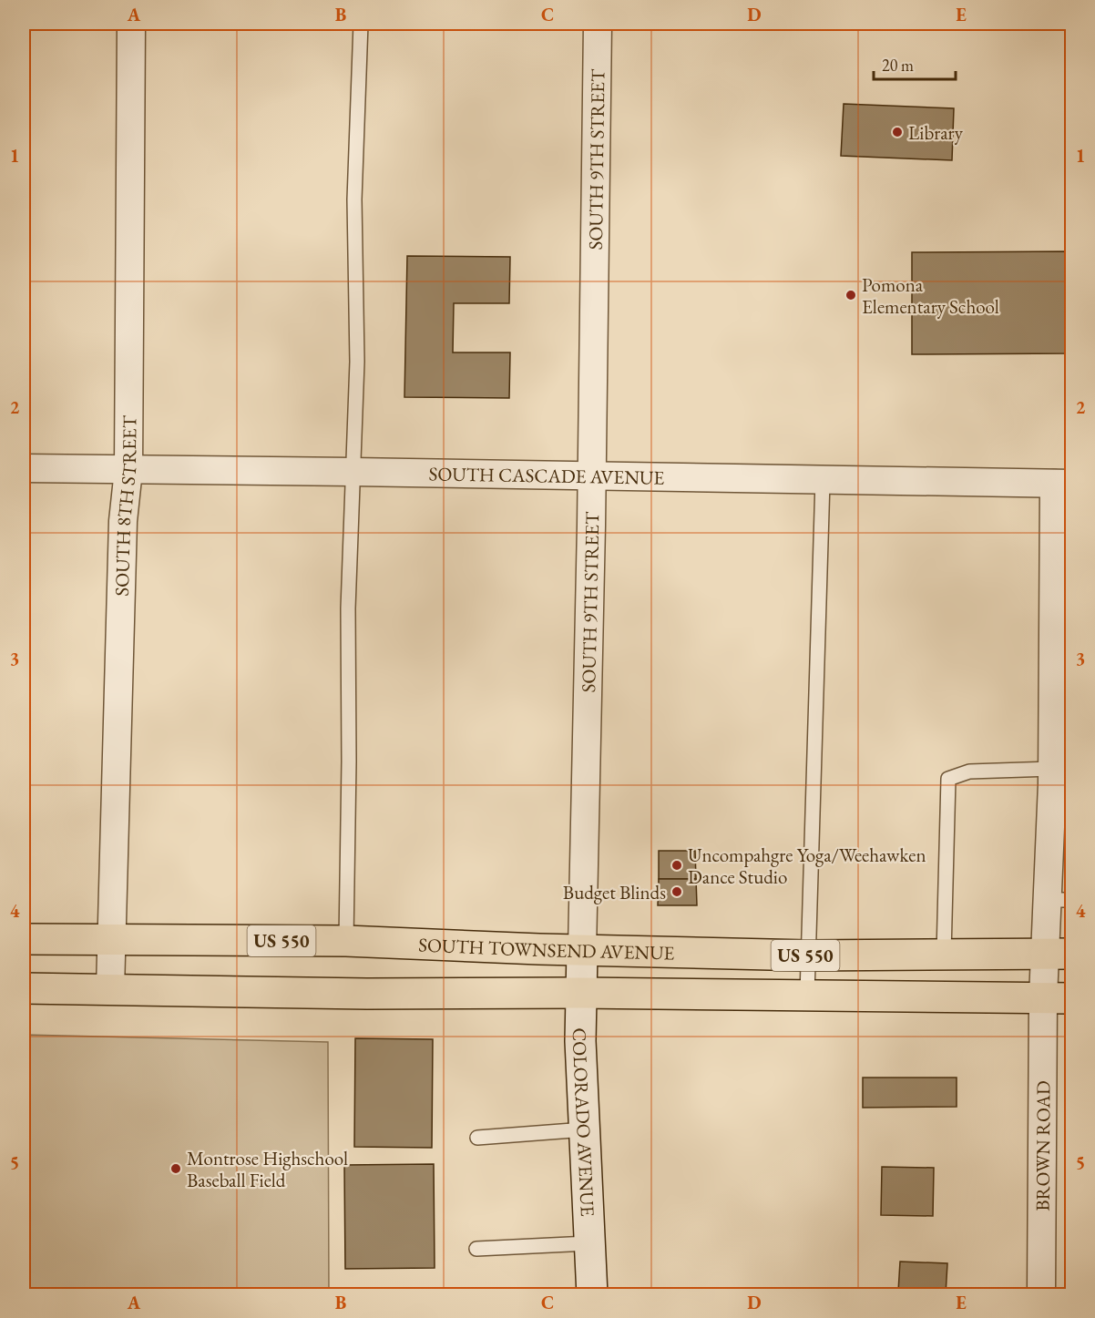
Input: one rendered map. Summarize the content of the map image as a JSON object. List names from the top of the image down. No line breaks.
{"streets":{"highway":["US 550","SOUTH TOWNSEND AVENUE"],"street":["SOUTH 9TH STREET","SOUTH CASCADE AVENUE","SOUTH 8TH STREET","COLORADO AVENUE","BROWN ROAD"]},"crossings":[["SOUTH 9TH STREET","SOUTH CASCADE AVENUE"],["SOUTH 9TH STREET","SOUTH TOWNSEND AVENUE"],["SOUTH 9TH STREET","COLORADO AVENUE"],["SOUTH CASCADE AVENUE","SOUTH 8TH STREET"],["SOUTH CASCADE AVENUE","BROWN ROAD"],["SOUTH 8TH STREET","US 550"],["SOUTH 8TH STREET","SOUTH TOWNSEND AVENUE"],["US 550","COLORADO AVENUE"],["US 550","BROWN ROAD"],["SOUTH TOWNSEND AVENUE","COLORADO AVENUE"],["SOUTH TOWNSEND AVENUE","BROWN ROAD"]],"places":["Library","Pomona Elementary School","Uncompahgre Yoga/Weehawken Dance Studio","Budget Blinds","Montrose Highschool Baseball Field"],"scale_bar":"20 m","grid":{"columns":["A","B","C","D","E"],"rows":["1","2","3","4","5"]}}
